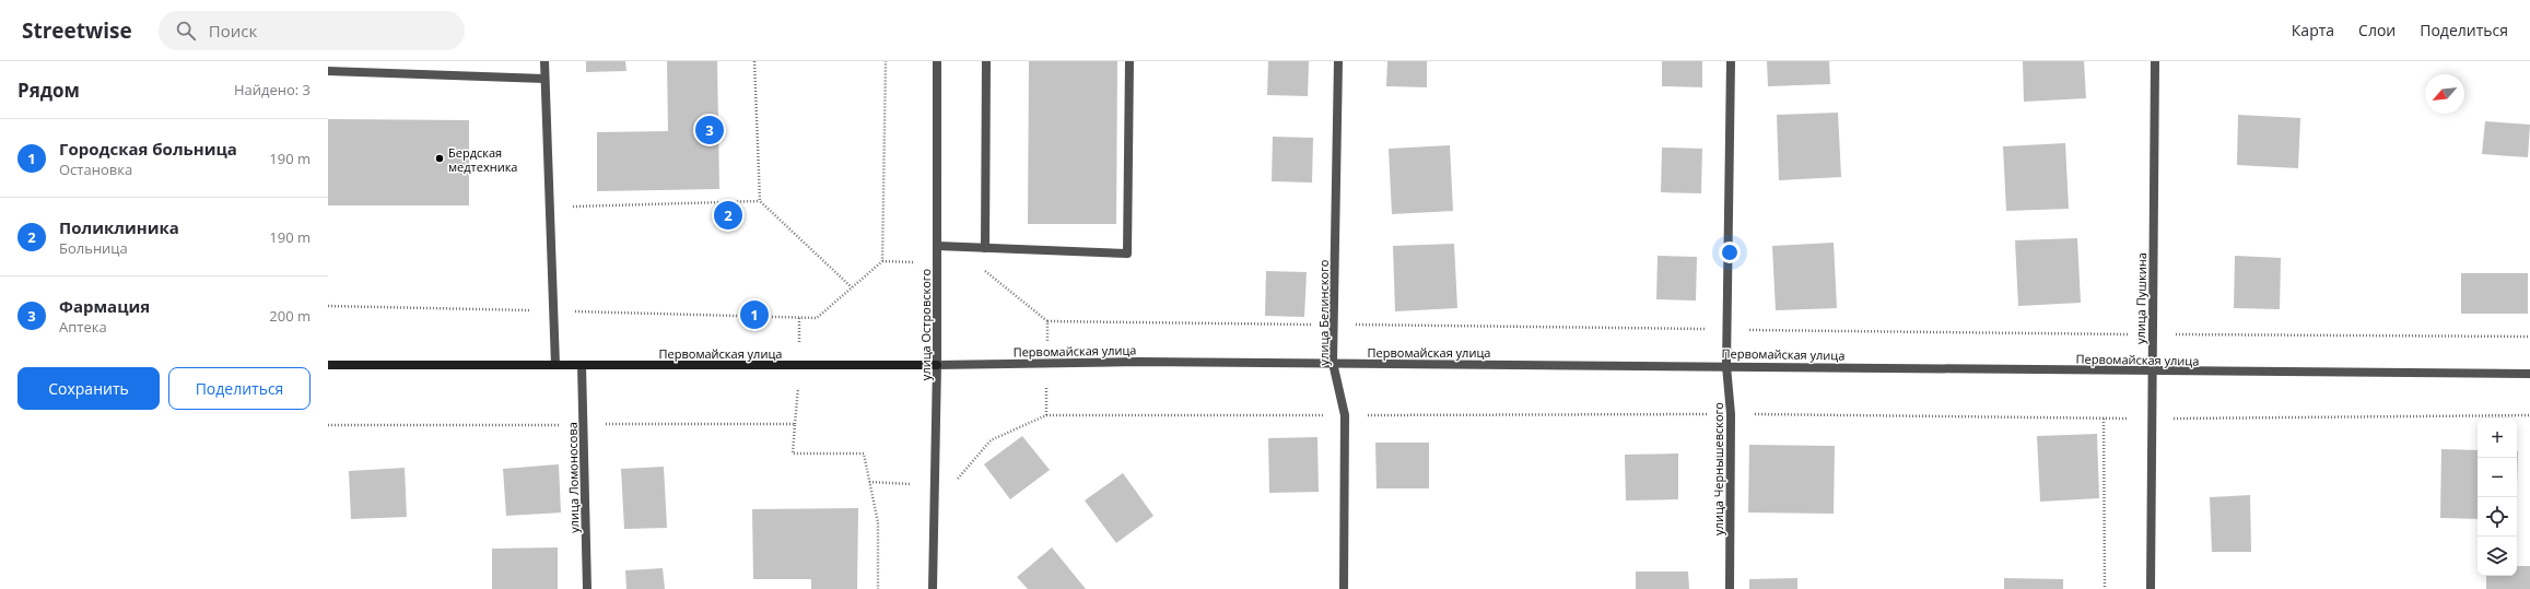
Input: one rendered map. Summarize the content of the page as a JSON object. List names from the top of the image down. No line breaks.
{"streets":{"main road":["Первомайская улица"],"street":["улица Пушкина","улица Белинского","улица Островского","улица Чернышевского","улица Ломоносова"]},"crossings":[["улица Пушкина","Первомайская улица"],["улица Белинского","Первомайская улица"],["улица Островского","Первомайская улица"],["Первомайская улица","улица Чернышевского"],["Первомайская улица","улица Ломоносова"]],"places":["Бердская медтехника"],"north":"bottom left","page":{"header":"Streetwise","search":"Поиск","nav":["Карта","Слои","Поделиться"],"heading":["Рядом","Найдено: 3"],"pins":["3","2","1"],"list":[{"mark":"1","name":"Городская больница","note":"Остановка","value":"190 m"},{"mark":"2","name":"Поликлиника","note":"Больница","value":"190 m"},{"mark":"3","name":"Фармация","note":"Аптека","value":"200 m"}],"buttons":["Сохранить","Поделиться"],"map_buttons":["+","−"]}}
